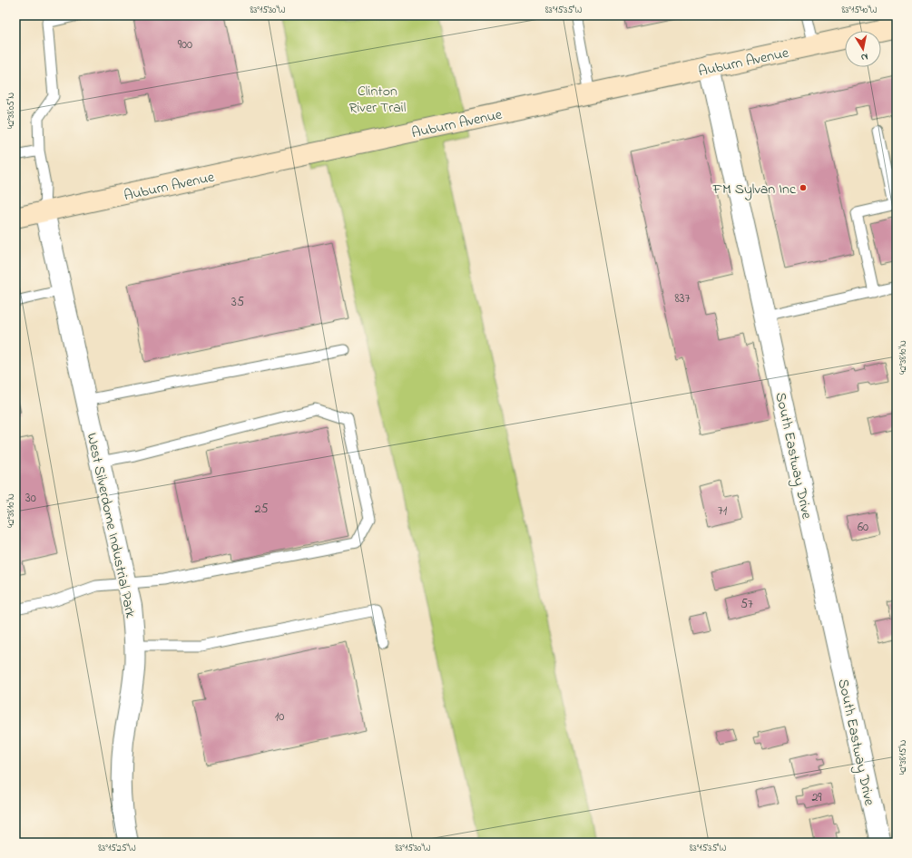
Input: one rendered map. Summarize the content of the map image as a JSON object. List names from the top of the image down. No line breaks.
{"streets":{"main road":["Auburn Avenue"],"street":["South Eastway Drive","West Silverdome Industrial Park"]},"crossings":[["Auburn Avenue","South Eastway Drive"],["Auburn Avenue","West Silverdome Industrial Park"]],"parks":["Clinton River Trail"],"places":["FM Sylvan Inc"],"house_numbers":["900","837","35","30","25","71","60","57","10","29"],"north":"bottom","coordinates":["83°15'30\"W","83°15'35\"W","83°15'40\"W","42°38'05\"N","42°38'10\"N","42°38'15\"N","83°15'25\"W"]}
